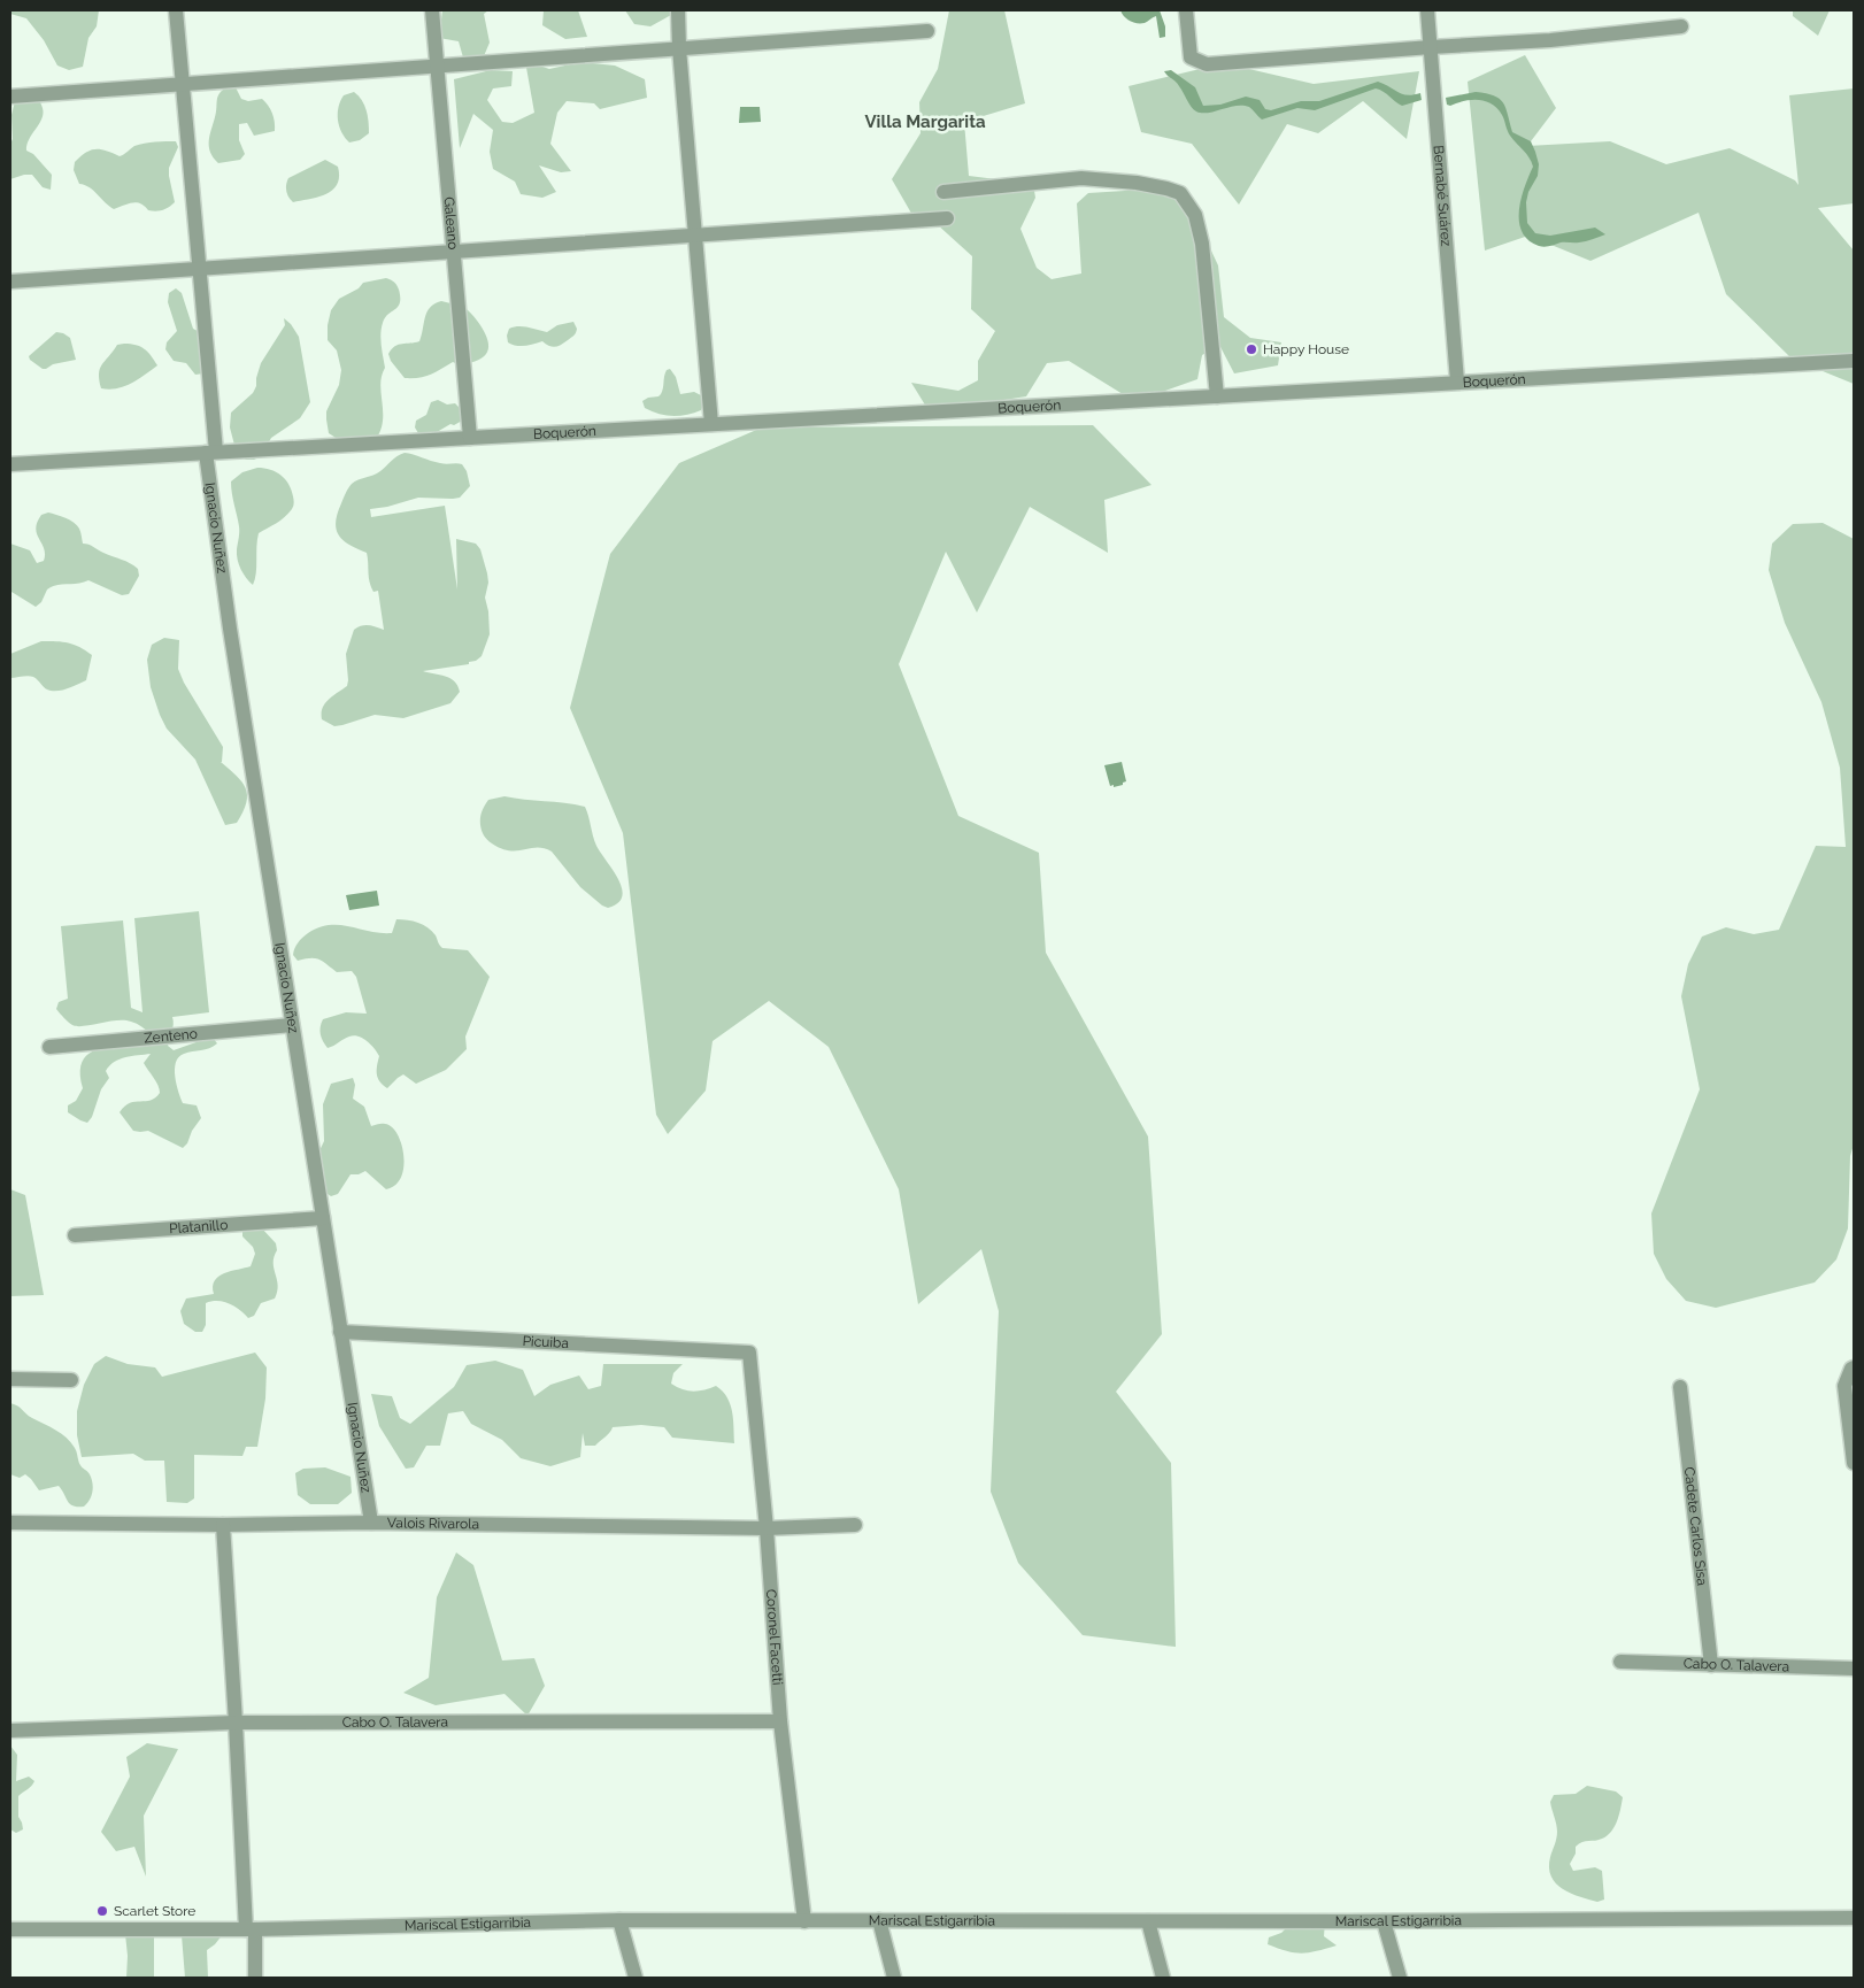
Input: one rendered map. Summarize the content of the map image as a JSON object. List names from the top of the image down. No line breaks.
{"streets":{"street":["Bernabé Suárez","Galeano","Boquerón","Ignacio Nuñez","Zenteno","Platanillo","Picuiba","Valois Rivarola","Cadete Carlos Sisa","Coronel Facetti","Cabo O. Talavera","Mariscal Estigarribia"]},"crossings":[["Bernabé Suárez","Boquerón"],["Galeano","Boquerón"],["Boquerón","Ignacio Nuñez"],["Ignacio Nuñez","Zenteno"],["Ignacio Nuñez","Platanillo"],["Ignacio Nuñez","Picuiba"],["Ignacio Nuñez","Valois Rivarola"],["Picuiba","Coronel Facetti"],["Valois Rivarola","Coronel Facetti"],["Cadete Carlos Sisa","Cabo O. Talavera"],["Coronel Facetti","Cabo O. Talavera"],["Coronel Facetti","Mariscal Estigarribia"]],"districts":["Villa Margarita"],"places":["Happy House","Scarlet Store"]}
